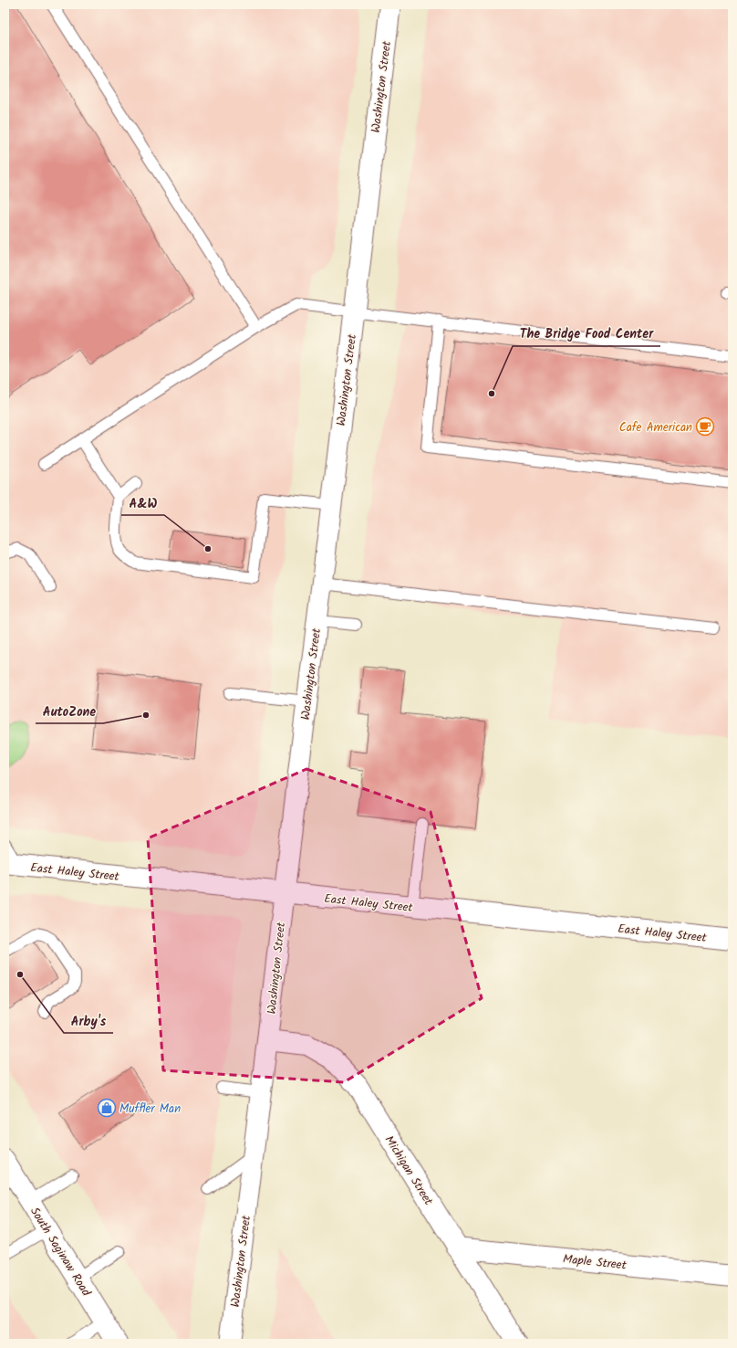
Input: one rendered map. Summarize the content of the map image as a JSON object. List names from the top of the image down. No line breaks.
{"streets":{"street":["Washington Street","East Haley Street","Michigan Street","South Saginaw Road","Maple Street"]},"crossings":[["Washington Street","East Haley Street"],["Washington Street","Michigan Street"],["Michigan Street","Maple Street"]],"places":{"other":["The Bridge Food Center","A&W","AutoZone","Arby's"],"cafe":["Cafe American"],"shop":["Muffler Man"]}}
